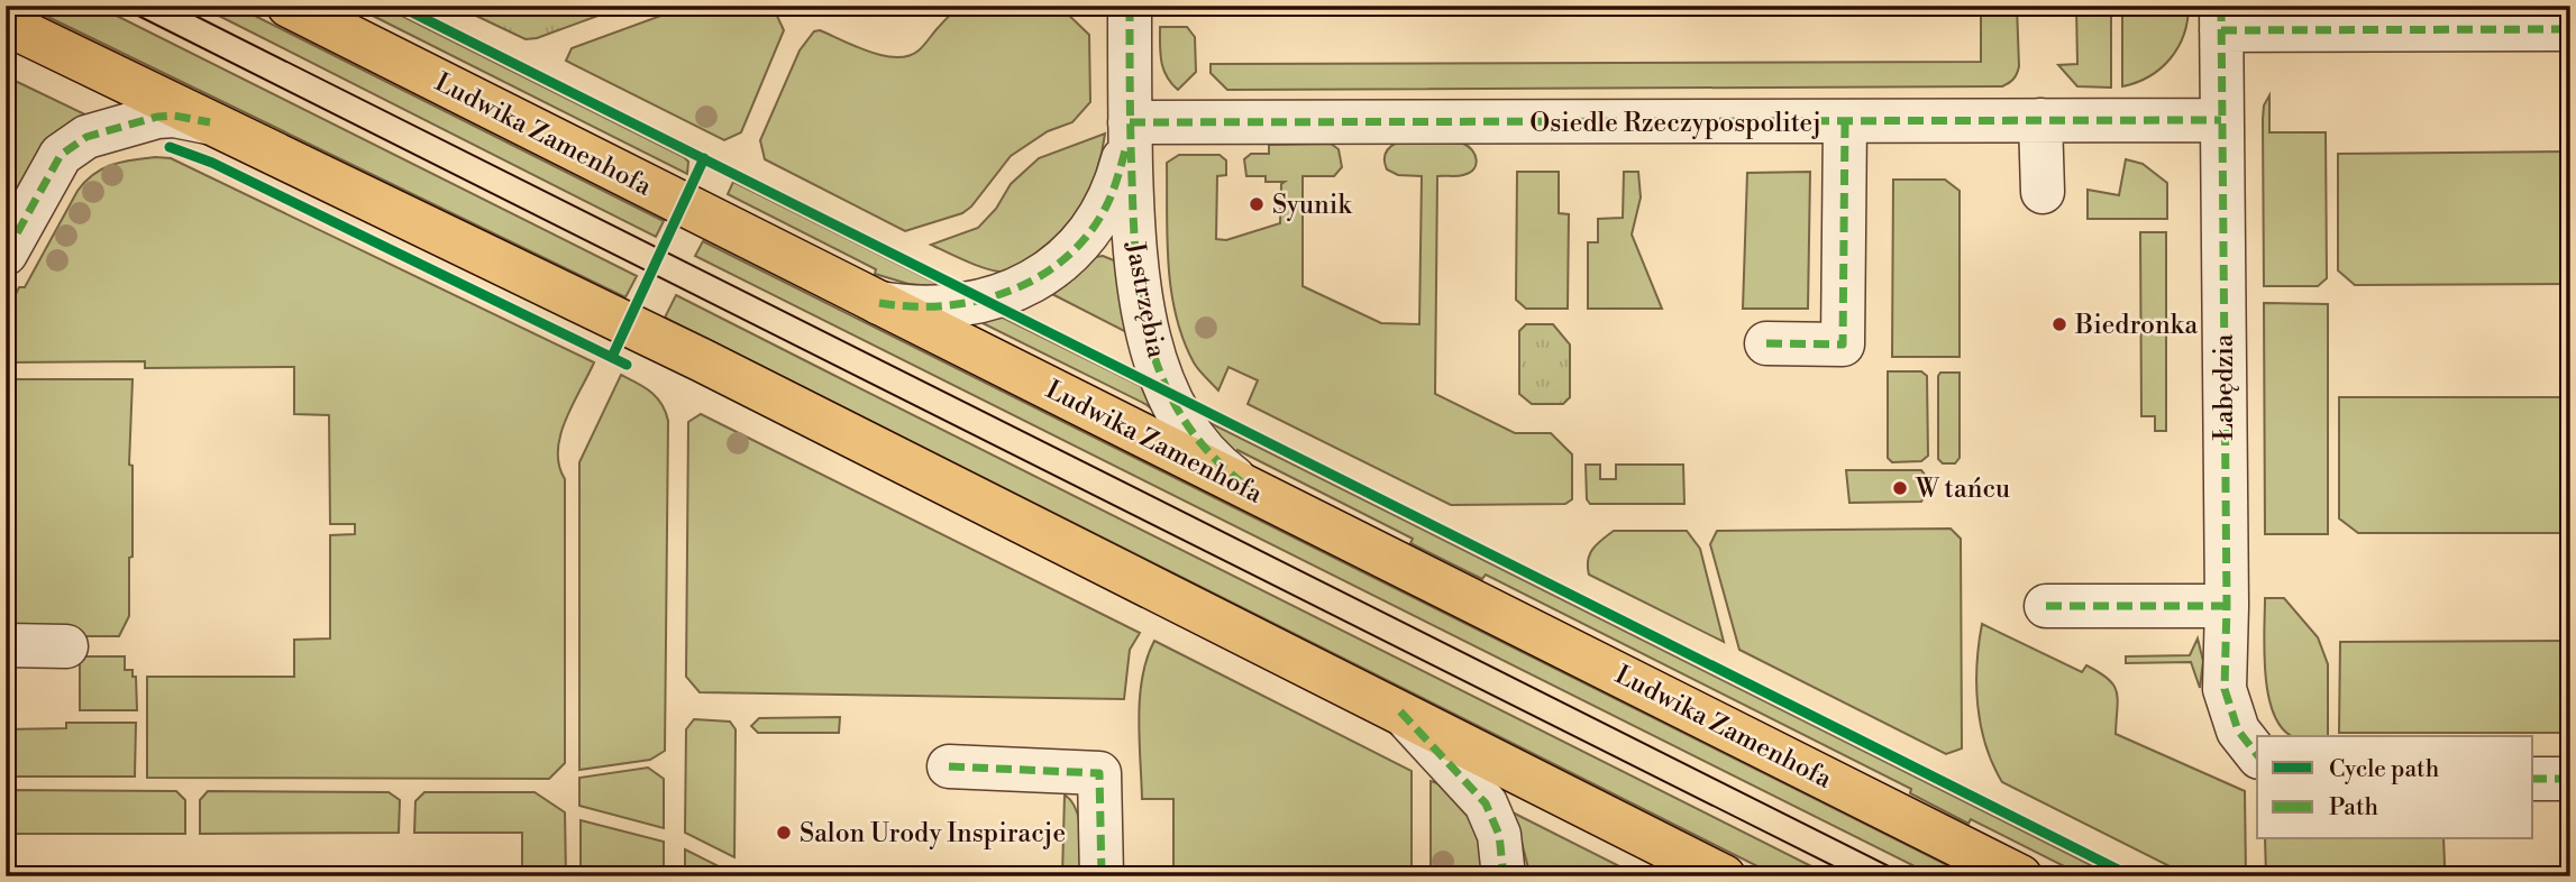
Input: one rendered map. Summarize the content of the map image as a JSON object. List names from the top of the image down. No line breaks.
{"streets":{"main road":["Ludwika Zamenhofa"],"street":["Osiedle Rzeczypospolitej","Jastrzębia","Łabędzia"]},"crossings":[["Osiedle Rzeczypospolitej","Jastrzębia"],["Osiedle Rzeczypospolitej","Łabędzia"],["Ludwika Zamenhofa","Jastrzębia"]],"places":["Syunik","Biedronka","W tańcu","Salon Urody Inspiracje"],"legend":["Cycle path","Path"]}
